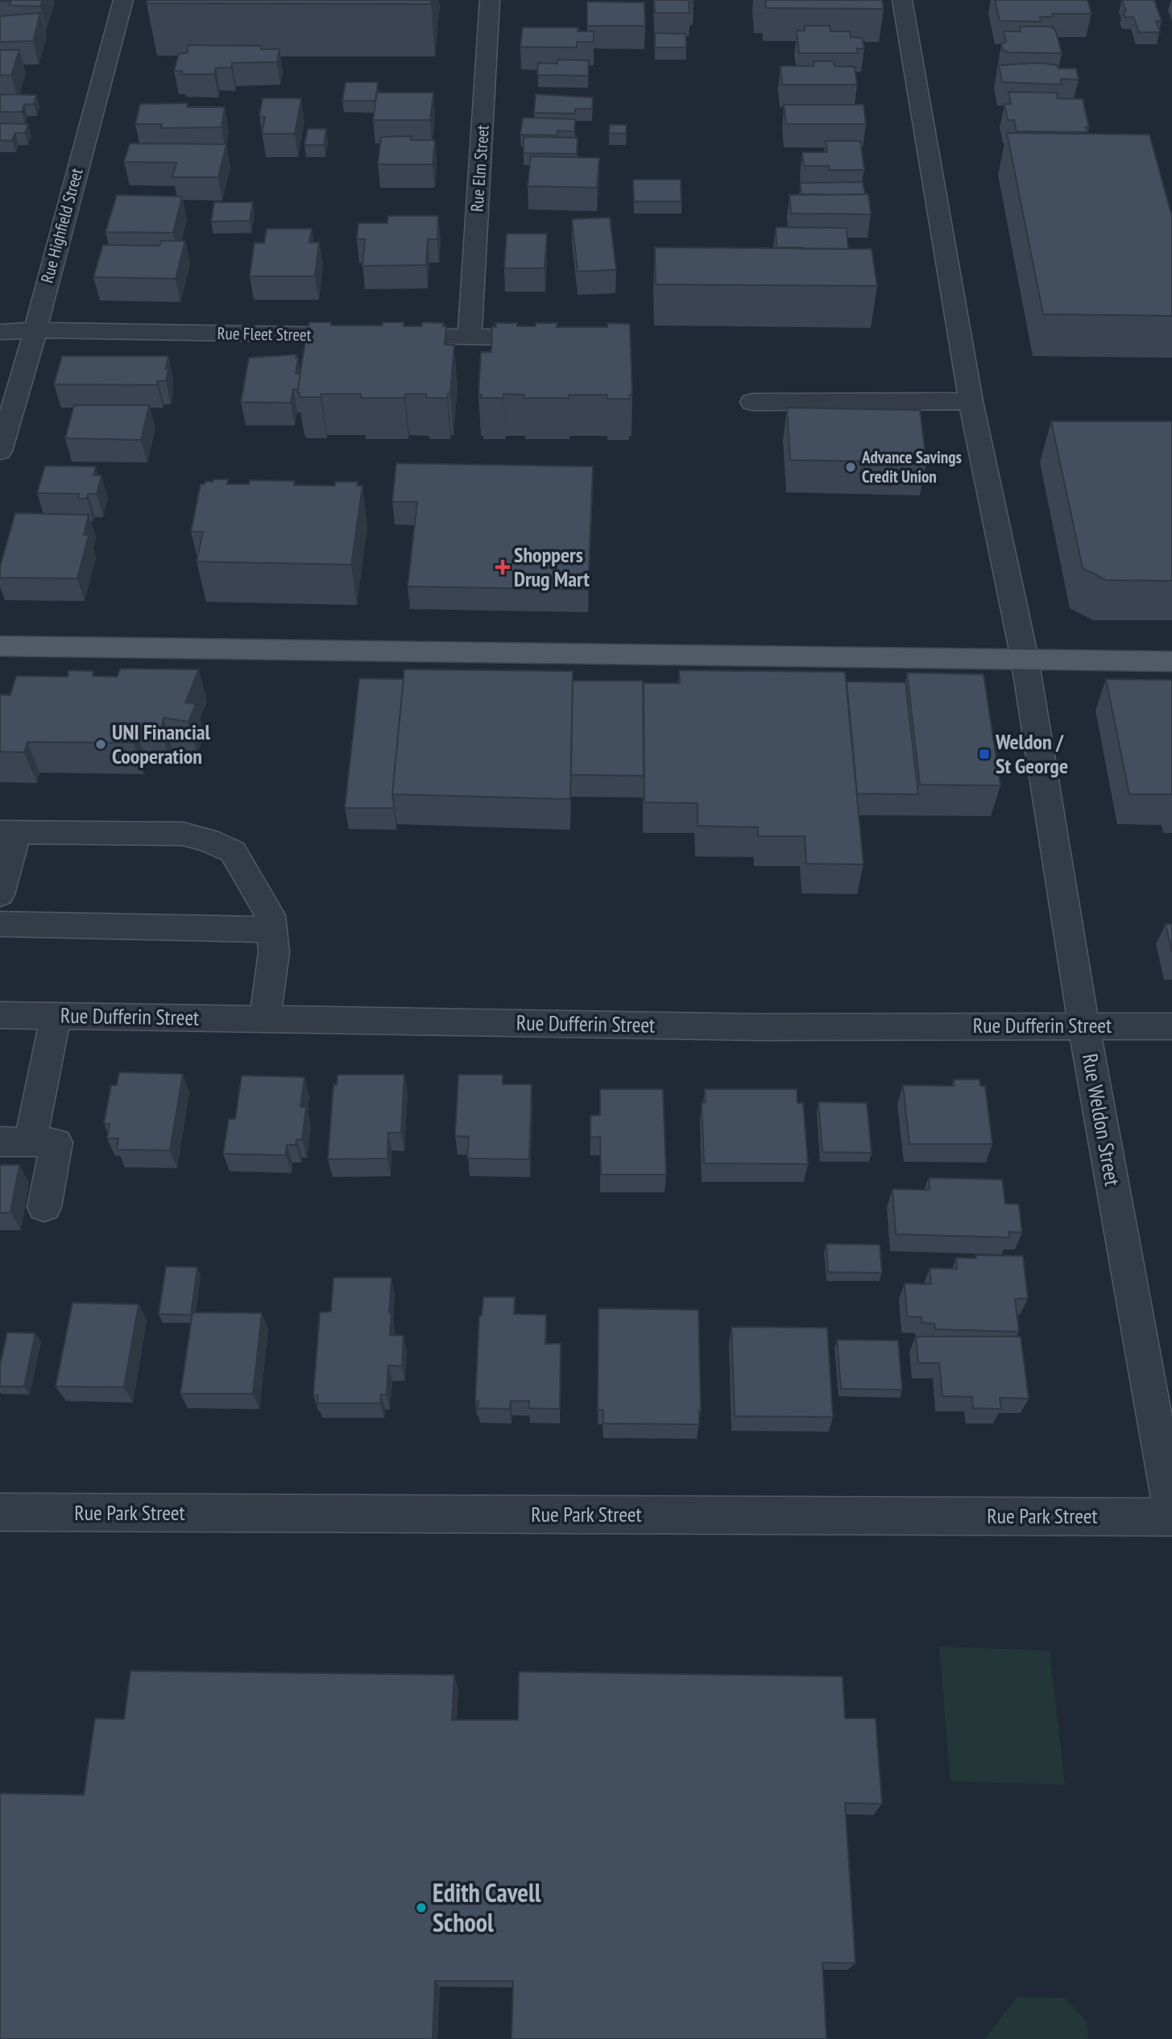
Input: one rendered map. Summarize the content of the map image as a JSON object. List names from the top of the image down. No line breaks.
{"streets":{"street":["Rue Elm Street","Rue Highfield Street","Rue Fleet Street","Rue Dufferin Street","Rue Weldon Street","Rue Park Street"]},"crossings":[["Rue Elm Street","Rue Fleet Street"],["Rue Highfield Street","Rue Fleet Street"],["Rue Dufferin Street","Rue Weldon Street"],["Rue Weldon Street","Rue Park Street"]],"places":{"other":["Advance Savings Credit Union","UNI Financial Cooperation","Edith Cavell School"],"health":["Shoppers Drug Mart"],"transit":["Weldon / St George"]}}
